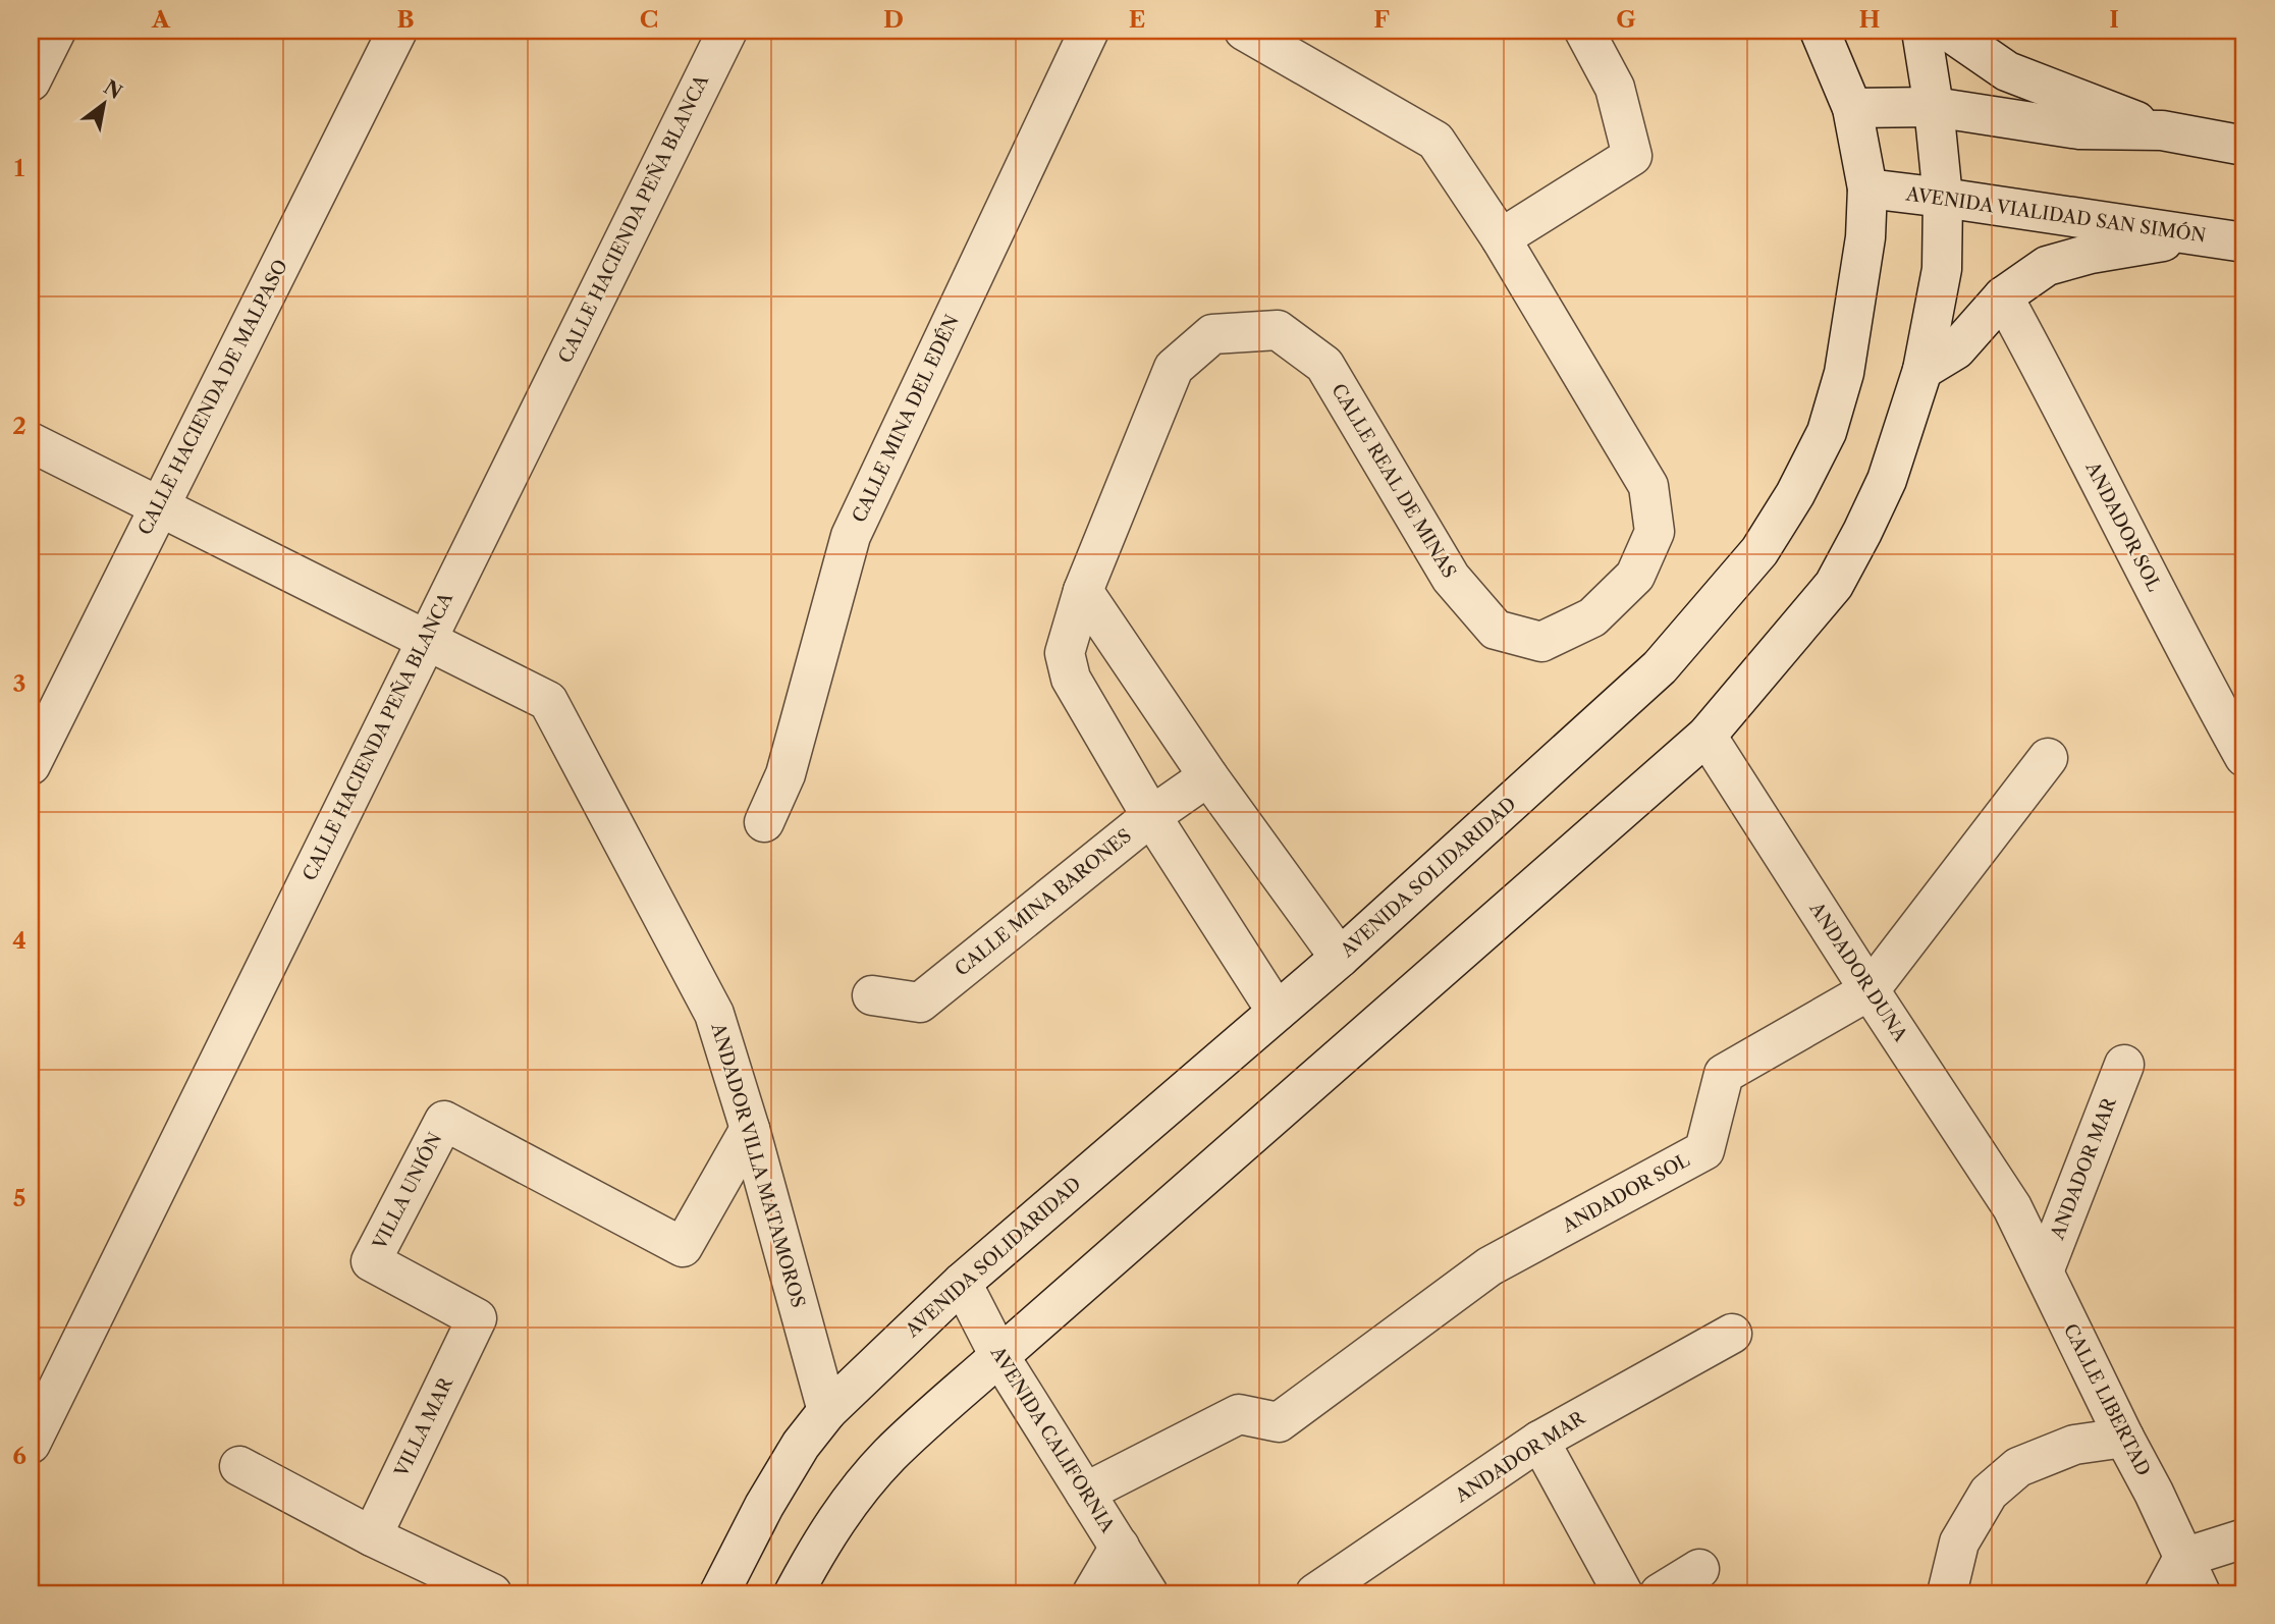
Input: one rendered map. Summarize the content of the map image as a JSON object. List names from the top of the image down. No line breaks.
{"streets":{"street":["AVENIDA VIALIDAD SAN SIMÓN","CALLE HACIENDA PEÑA BLANCA","CALLE HACIENDA DE MALPASO","CALLE MINA DEL EDÉN","CALLE REAL DE MINAS","ANDADOR SOL","AVENIDA SOLIDARIDAD","CALLE MINA BARONES","ANDADOR DUNA","ANDADOR VILLA MATAMOROS","ANDADOR MAR","VILLA UNIÓN","CALLE LIBERTAD","VILLA MAR","AVENIDA CALIFORNIA"]},"crossings":[["AVENIDA VIALIDAD SAN SIMÓN","AVENIDA SOLIDARIDAD"],["CALLE HACIENDA PEÑA BLANCA","ANDADOR VILLA MATAMOROS"],["CALLE REAL DE MINAS","AVENIDA SOLIDARIDAD"],["CALLE REAL DE MINAS","CALLE MINA BARONES"],["ANDADOR SOL","ANDADOR DUNA"],["ANDADOR SOL","AVENIDA CALIFORNIA"],["AVENIDA SOLIDARIDAD","ANDADOR VILLA MATAMOROS"],["AVENIDA SOLIDARIDAD","AVENIDA CALIFORNIA"],["ANDADOR DUNA","CALLE LIBERTAD"],["ANDADOR VILLA MATAMOROS","VILLA UNIÓN"],["ANDADOR MAR","CALLE LIBERTAD"],["VILLA UNIÓN","VILLA MAR"]],"north":"top right","grid":{"columns":["A","B","C","D","E","F","G","H","I"],"rows":["1","2","3","4","5","6"]}}
